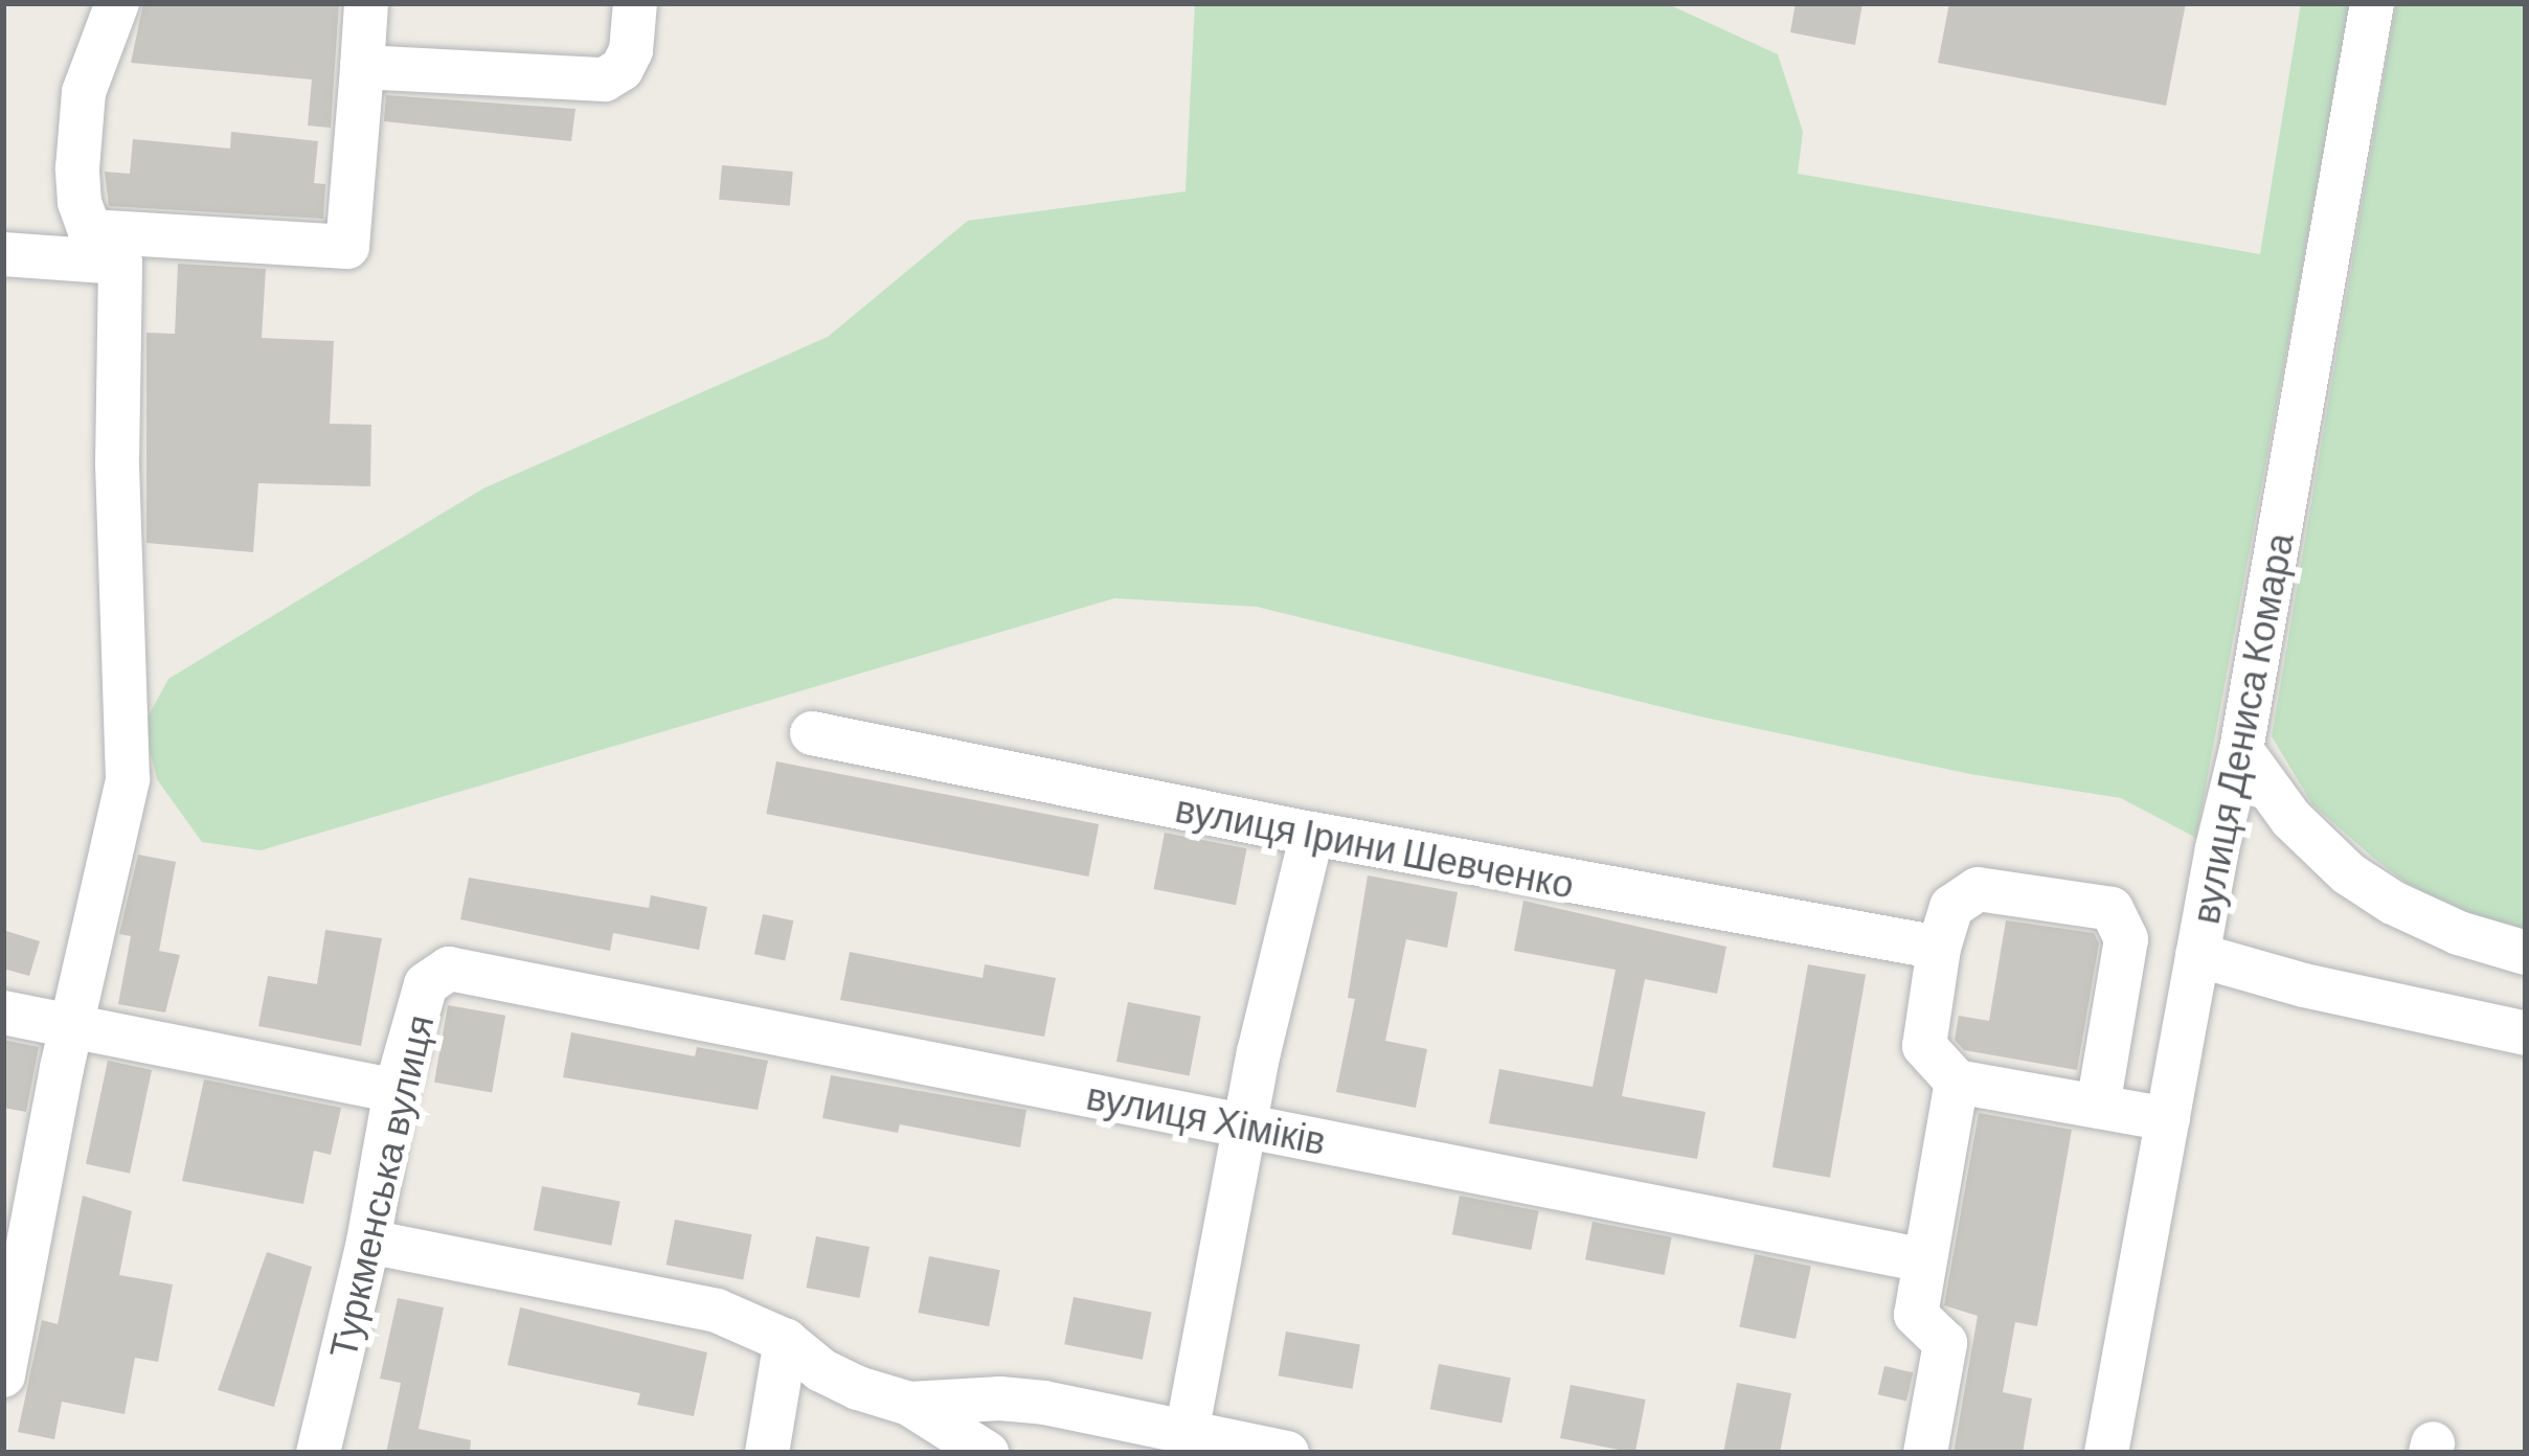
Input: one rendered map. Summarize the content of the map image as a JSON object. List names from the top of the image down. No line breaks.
{"streets":{"street":["вулиця Дениса Комара","вулиця Ірини Шевченко","вулиця Хіміків","Туркменська вулиця"]},"crossings":[["вулиця Хіміків","Туркменська вулиця"]]}
